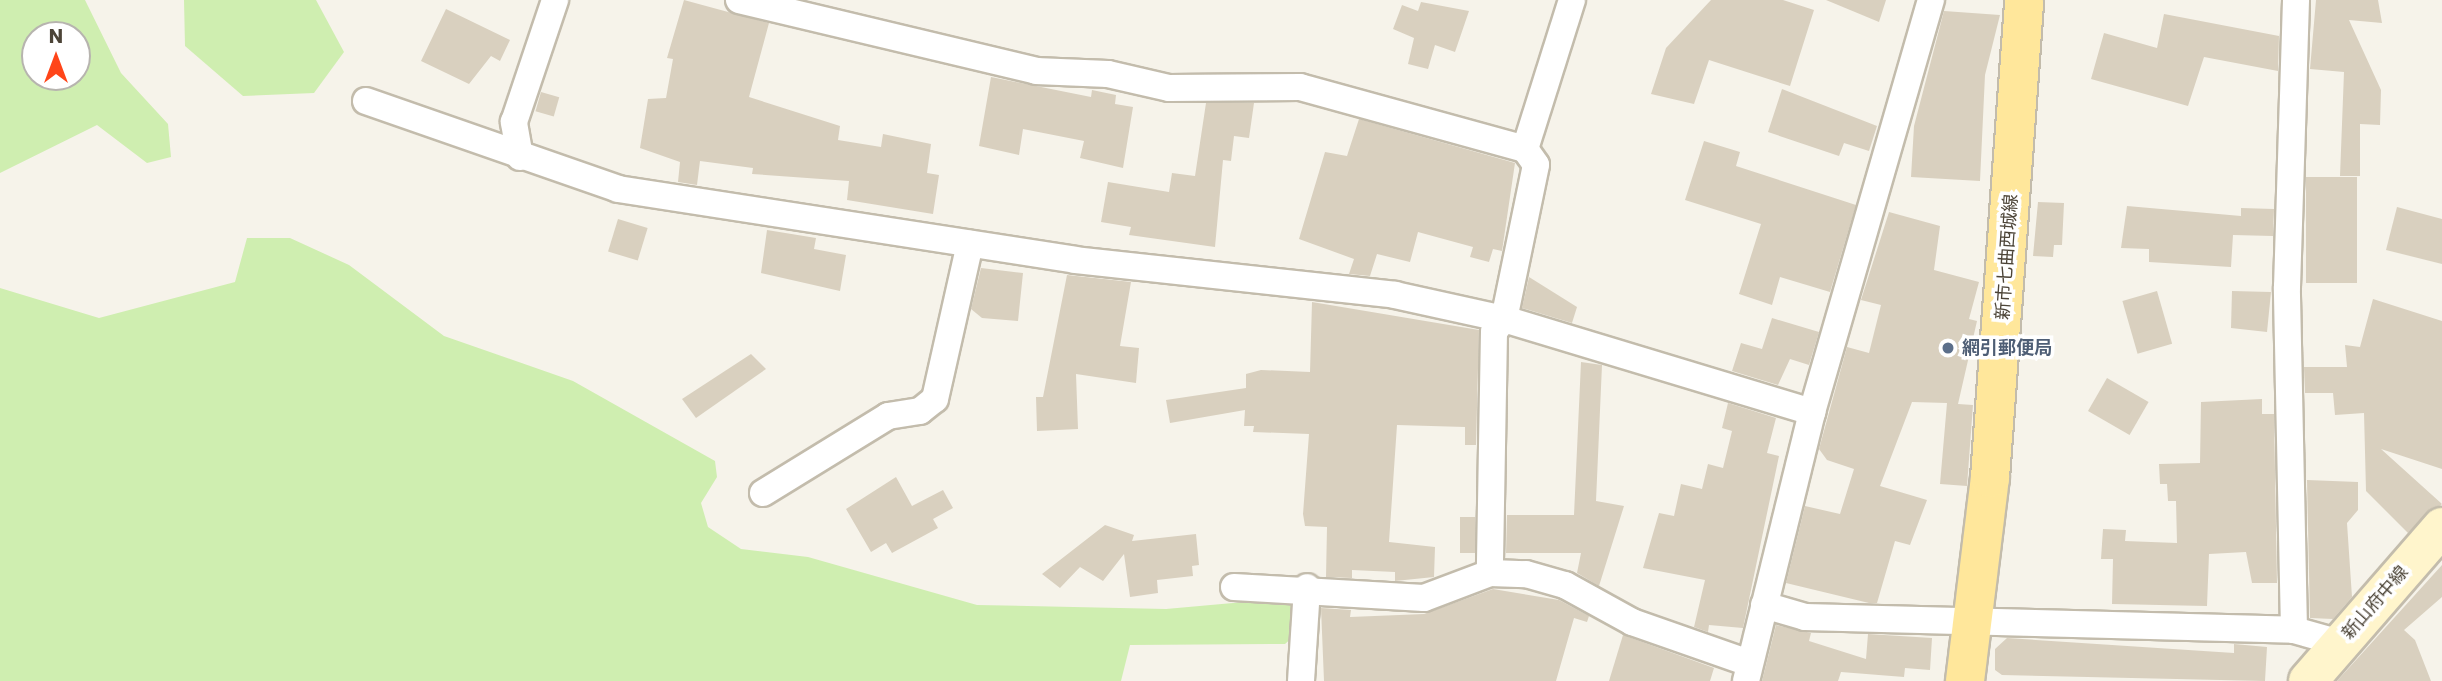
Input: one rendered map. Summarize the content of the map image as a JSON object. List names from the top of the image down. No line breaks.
{"streets":{"main road":["新市七曲西城線","新山府中線"]},"places":["網引郵便局"],"north":"top"}
